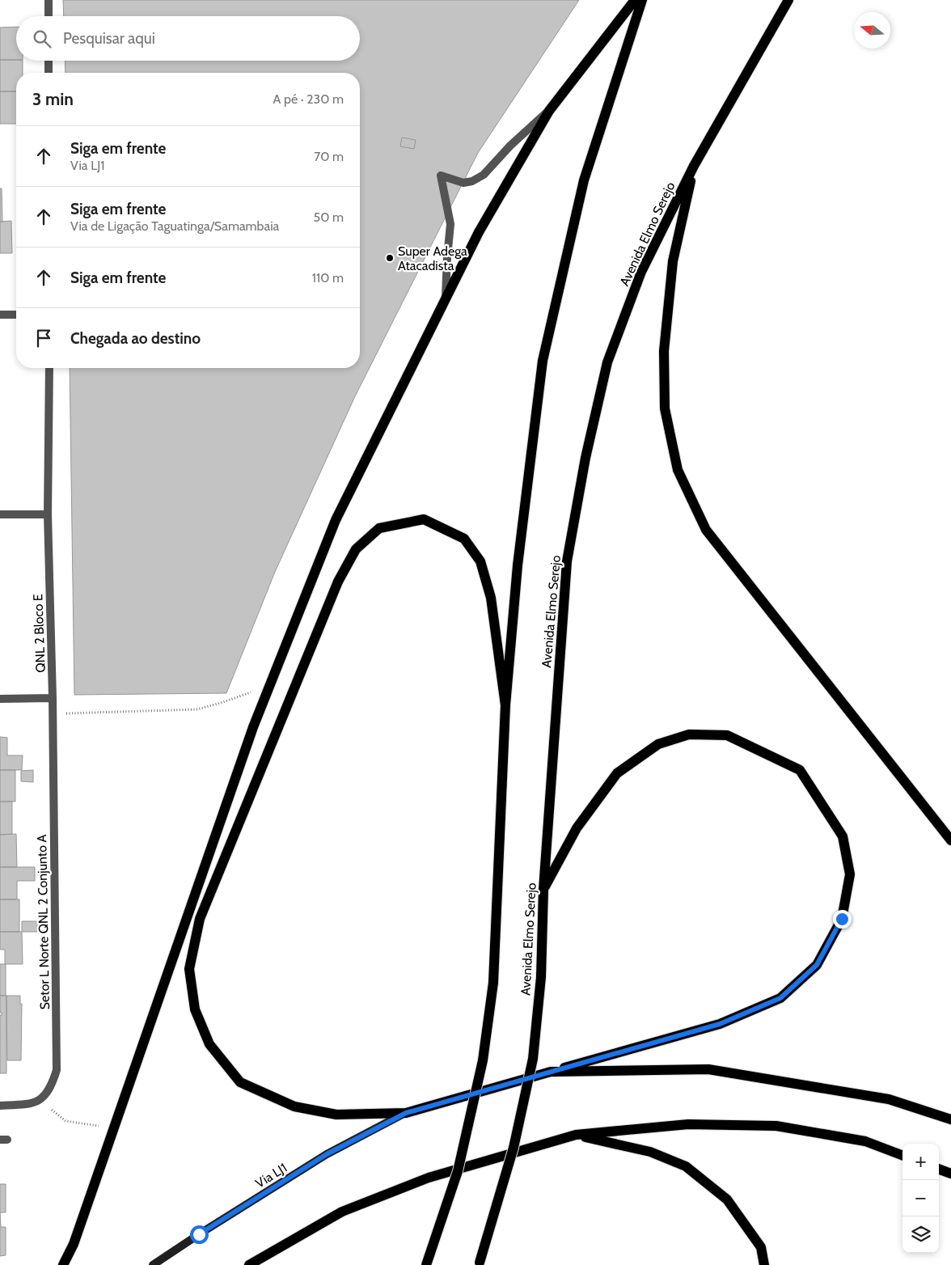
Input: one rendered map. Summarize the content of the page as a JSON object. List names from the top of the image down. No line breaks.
{"streets":{"main road":["Avenida Elmo Serejo","Via LJ1"],"street":["QNL 2 Bloco E","Setor L Norte QNL 2 Conjunto A"]},"crossings":[["QNL 2 Bloco E","Setor L Norte QNL 2 Conjunto A"]],"places":["Super Adega Atacadista"],"north":"left","page":{"search":"Pesquisar aqui","heading":["3 min","A pé · 230 m"],"list":[["Siga em frente","Via LJ1","70 m"],["Siga em frente","Via de Ligação Taguatinga/Samambaia","50 m"],["Siga em frente","110 m"],"Chegada ao destino"],"map_buttons":["+","−"]}}
